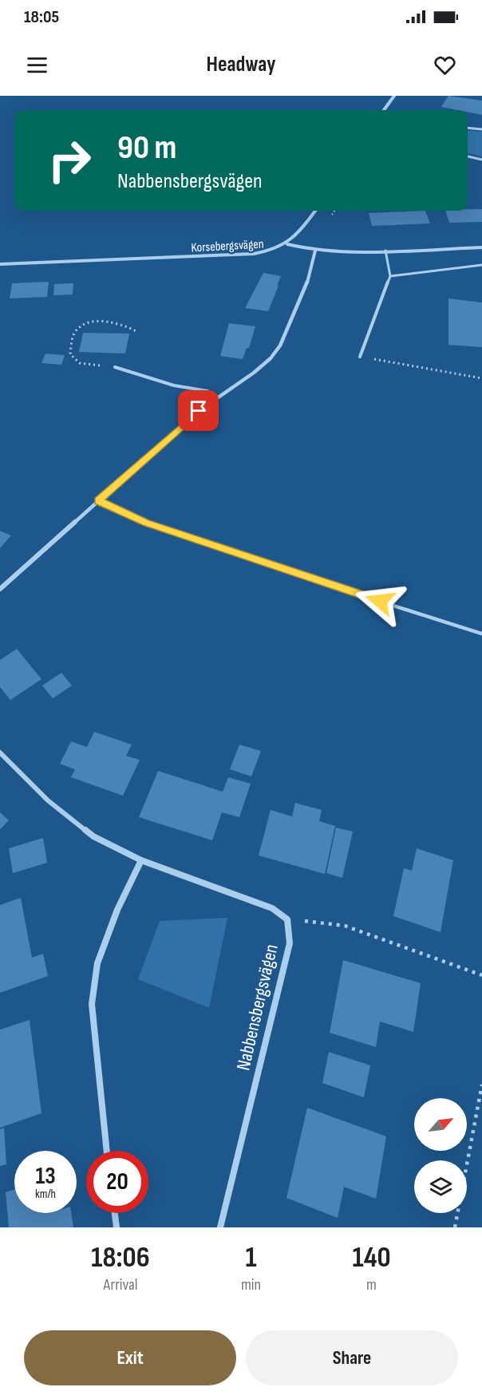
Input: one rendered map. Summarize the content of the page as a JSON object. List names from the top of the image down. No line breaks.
{"streets":{"street":["Korsebergsvägen","Nabbensbergsvägen"]},"north":"top right","page":{"status":"18:05","header":"Headway","turn":["90 m","Nabbensbergsvägen"],"speed":"13 km/h","limit":"20","eta":["18:06","Arrival","1","min","140","m"],"buttons":["Exit","Share"]}}
